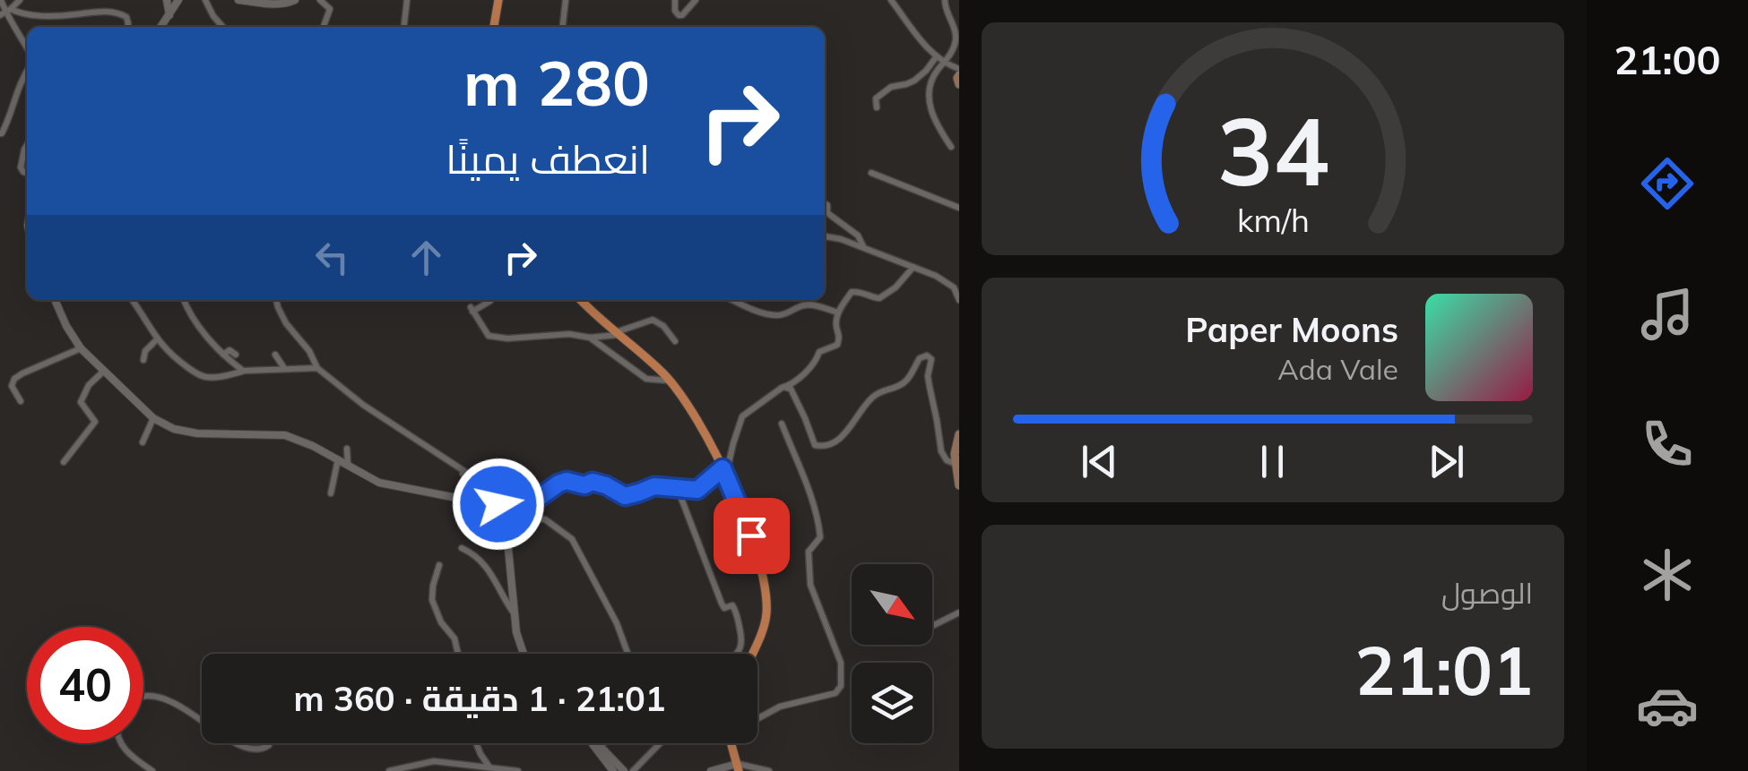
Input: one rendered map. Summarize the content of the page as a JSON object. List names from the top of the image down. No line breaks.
{"north":"bottom right","page":{"tabs":"21:00","turn":["280 m","انعطف يمينًا"],"song":["Paper Moons","Ada Vale"],"tile":["الوصول","21:01"],"limit":"40","trip":"21:01 · 1 دقيقة · 360 m","gauge":["34","km/h"]}}
